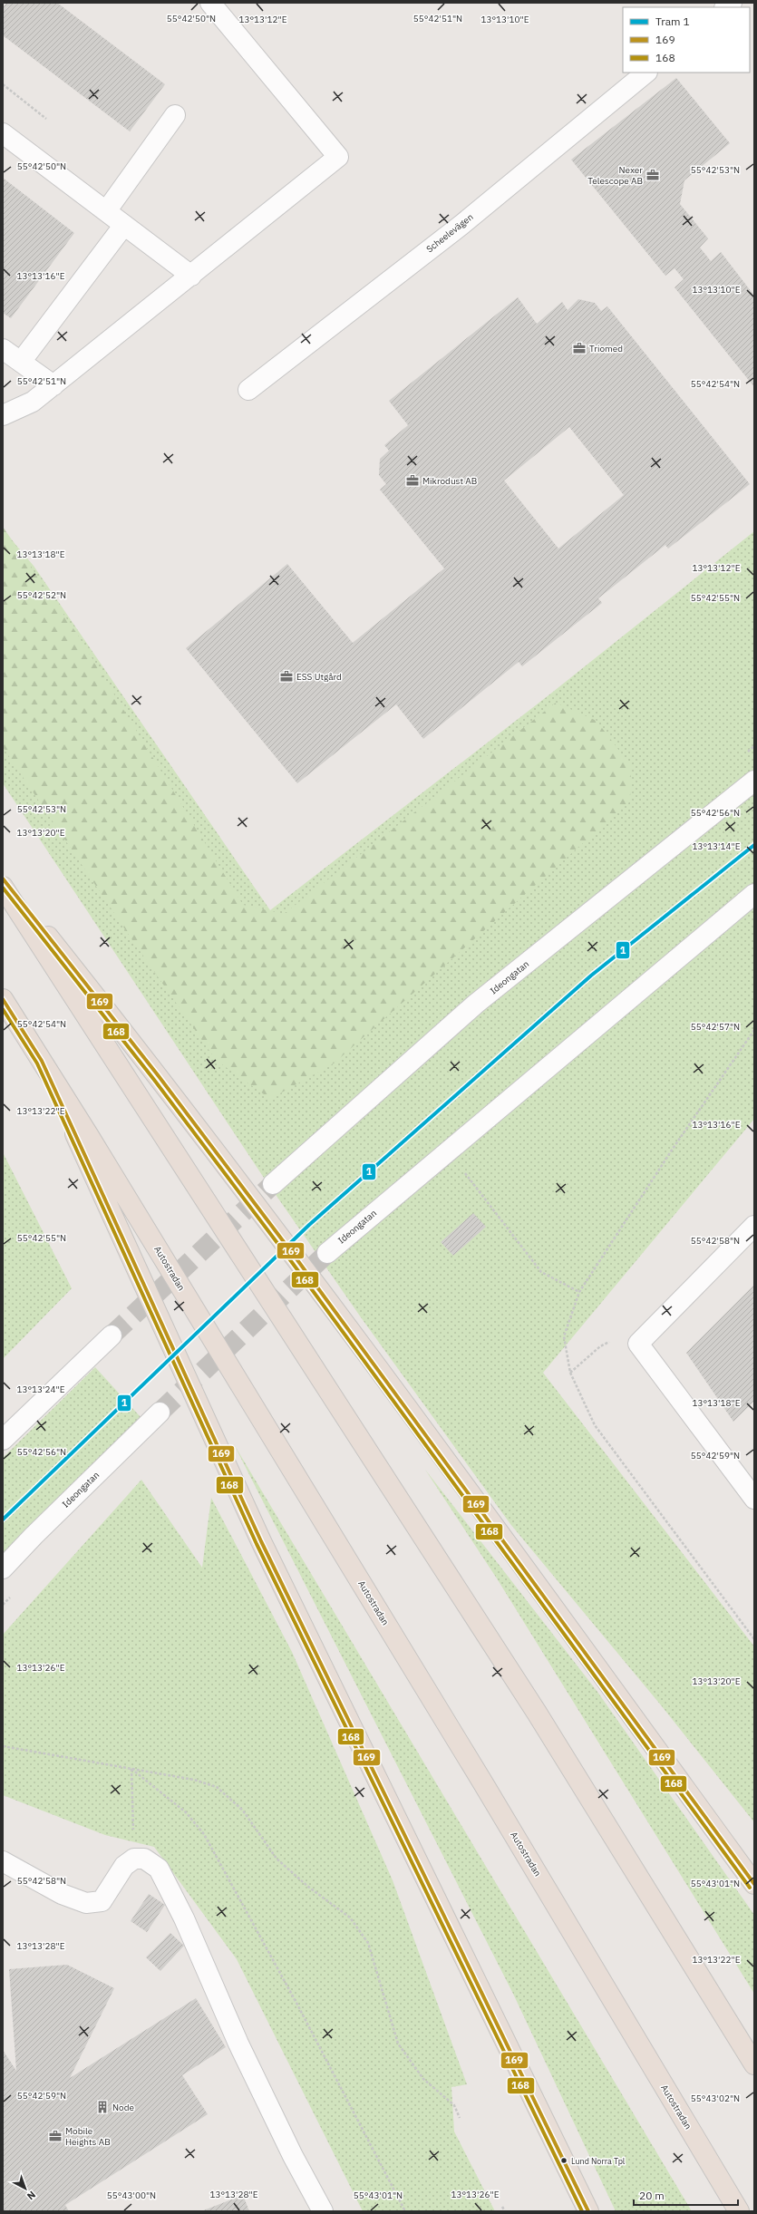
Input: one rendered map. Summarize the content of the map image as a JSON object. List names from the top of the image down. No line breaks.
{"streets":{"highway":["Autostradan"],"street":["Scheelevägen","Ideongatan"]},"places":{"office":["Nexer Telescope AB","Triomed","Mikrodust AB","ESS Utgård","Mobile Heights AB"],"building":["Node"],"other":["Lund Norra Tpl"]},"lines":["tram line 1","transit line 169","transit line 168"],"legend":["Tram 1","169","168"],"scale_bar":"20 m","north":"bottom right","coordinates":["55°42'50\"N","55°42'51\"N","13°13'12\"E","13°13'10\"E","55°42'53\"N","13°13'16\"E","55°42'54\"N","13°13'18\"E","55°42'52\"N","55°42'55\"N","55°42'56\"N","13°13'20\"E","13°13'14\"E","55°42'57\"N","13°13'22\"E","55°42'58\"N","13°13'24\"E","55°42'59\"N","13°13'26\"E","55°43'01\"N","13°13'28\"E","55°43'02\"N","55°43'00\"N"]}
